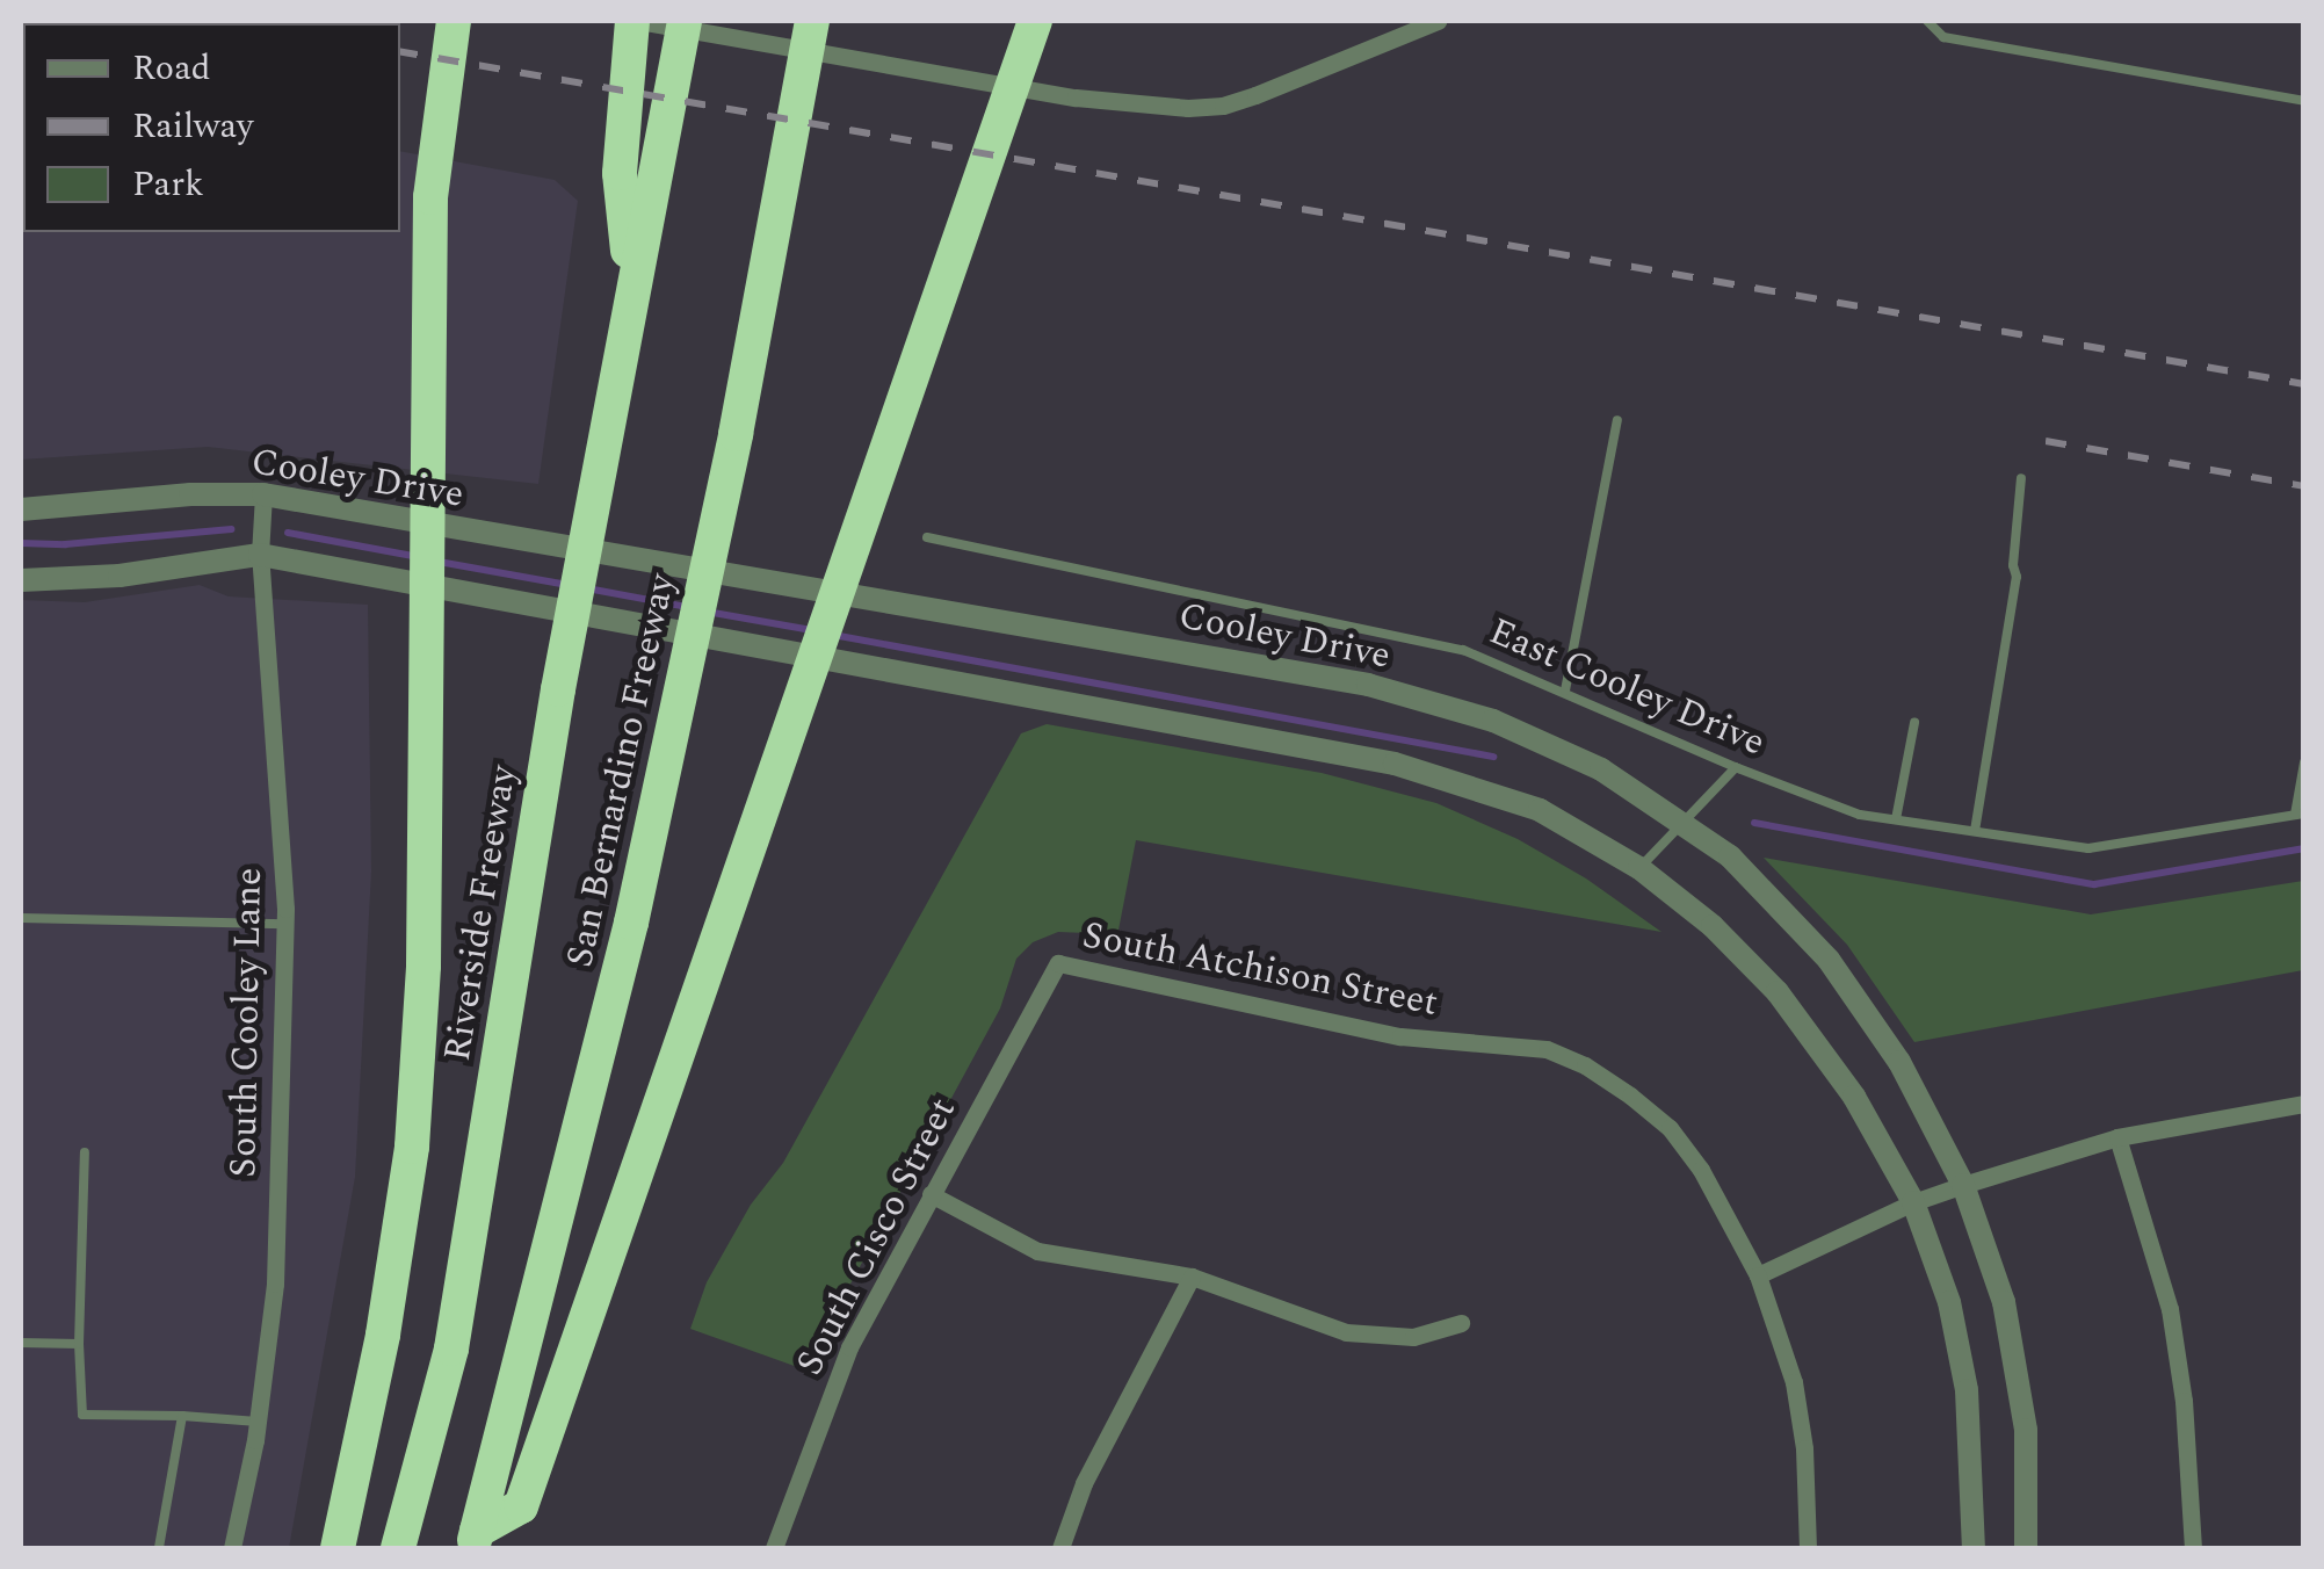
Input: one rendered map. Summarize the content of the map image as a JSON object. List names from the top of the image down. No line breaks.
{"streets":{"highway":["San Bernardino Freeway","Riverside Freeway"],"street":["Cooley Drive","South Atchison Street","South Cooley Lane","South Cisco Street"],"lane":["East Cooley Drive"]},"crossings":[["Cooley Drive","South Cooley Lane"],["South Atchison Street","South Cisco Street"]],"legend":["Road","Railway","Park"]}
